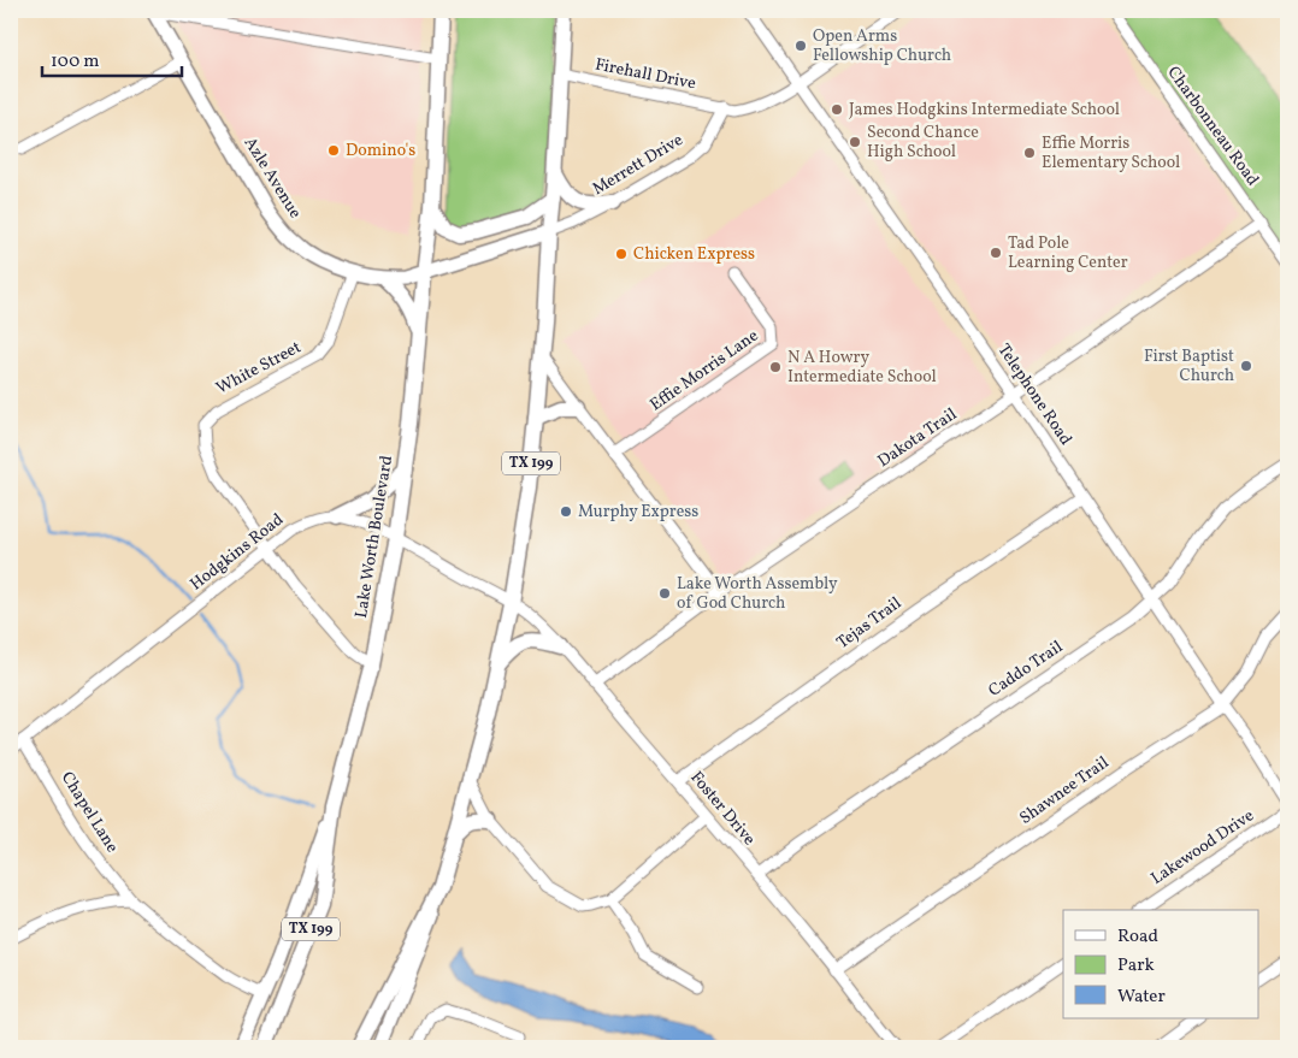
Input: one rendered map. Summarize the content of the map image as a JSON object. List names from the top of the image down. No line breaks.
{"streets":{"highway":["TX 199","Lake Worth Boulevard"],"main road":["Merrett Drive","Azle Avenue"],"street":["Firehall Drive","Charbonneau Road","White Street","Effie Morris Lane","Telephone Road","Dakota Trail","Hodgkins Road","Tejas Trail","Caddo Trail","Shawnee Trail","Foster Drive","Chapel Lane","Lakewood Drive"]},"crossings":[["Firehall Drive","Merrett Drive"],["Firehall Drive","TX 199"],["Charbonneau Road","Dakota Trail"],["Merrett Drive","Azle Avenue"],["Merrett Drive","TX 199"],["Merrett Drive","Lake Worth Boulevard"],["Azle Avenue","White Street"],["Azle Avenue","Lake Worth Boulevard"],["White Street","Hodgkins Road"],["Telephone Road","Dakota Trail"],["Telephone Road","Tejas Trail"],["Telephone Road","Caddo Trail"],["Telephone Road","Shawnee Trail"],["Dakota Trail","Foster Drive"],["TX 199","Lake Worth Boulevard"],["TX 199","Hodgkins Road"],["TX 199","Foster Drive"],["Lake Worth Boulevard","Hodgkins Road"],["Lake Worth Boulevard","Chapel Lane"],["Hodgkins Road","Foster Drive"],["Hodgkins Road","Chapel Lane"],["Tejas Trail","Foster Drive"],["Caddo Trail","Foster Drive"],["Shawnee Trail","Foster Drive"]],"places":["Open Arms Fellowship Church","James Hodgkins Intermediate School","Second Chance High School","Domino's","Effie Morris Elementary School","Tad Pole Learning Center","Chicken Express","First Baptist Church","N A Howry Intermediate School","Murphy Express","Lake Worth Assembly of God Church"],"legend":["Road","Park","Water"],"scale_bar":"100 m"}
